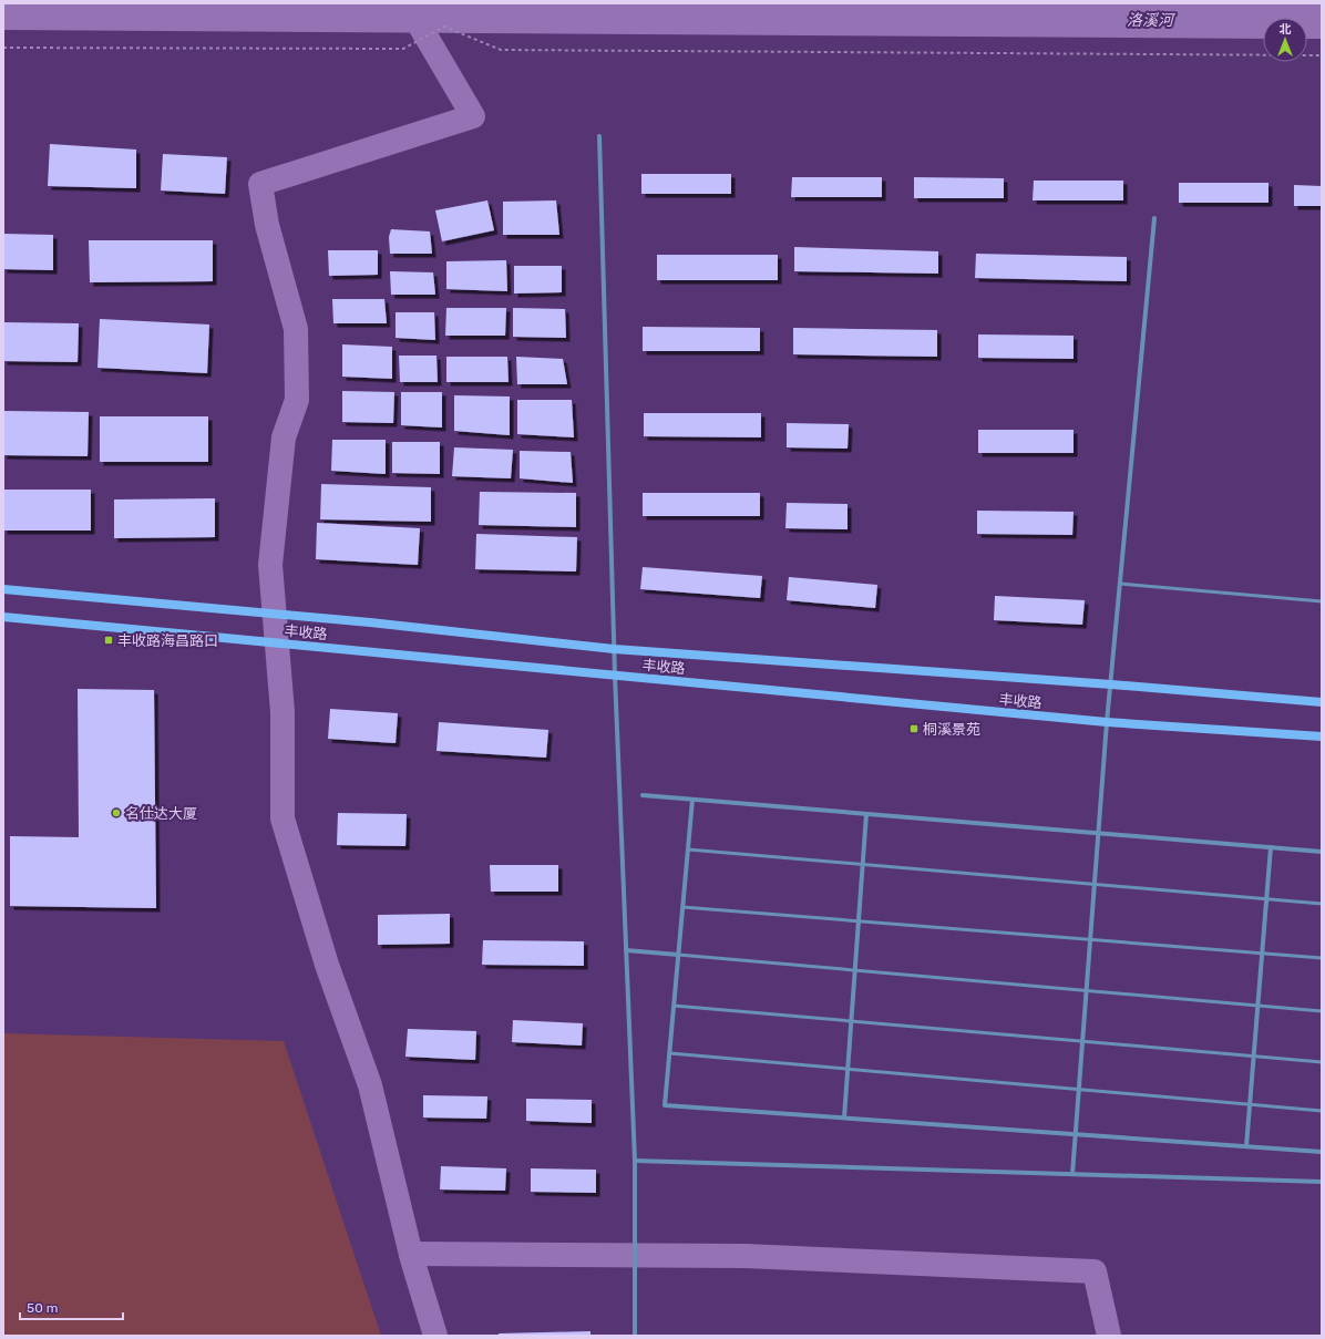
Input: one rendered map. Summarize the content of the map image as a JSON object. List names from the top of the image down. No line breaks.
{"streets":{"main road":["丰收路"]},"water":["洛溪河"],"places":{"transit":["丰收路海昌路口","桐溪景苑"],"other":["名仕达大厦"]},"scale_bar":"50 m","north":"top"}
